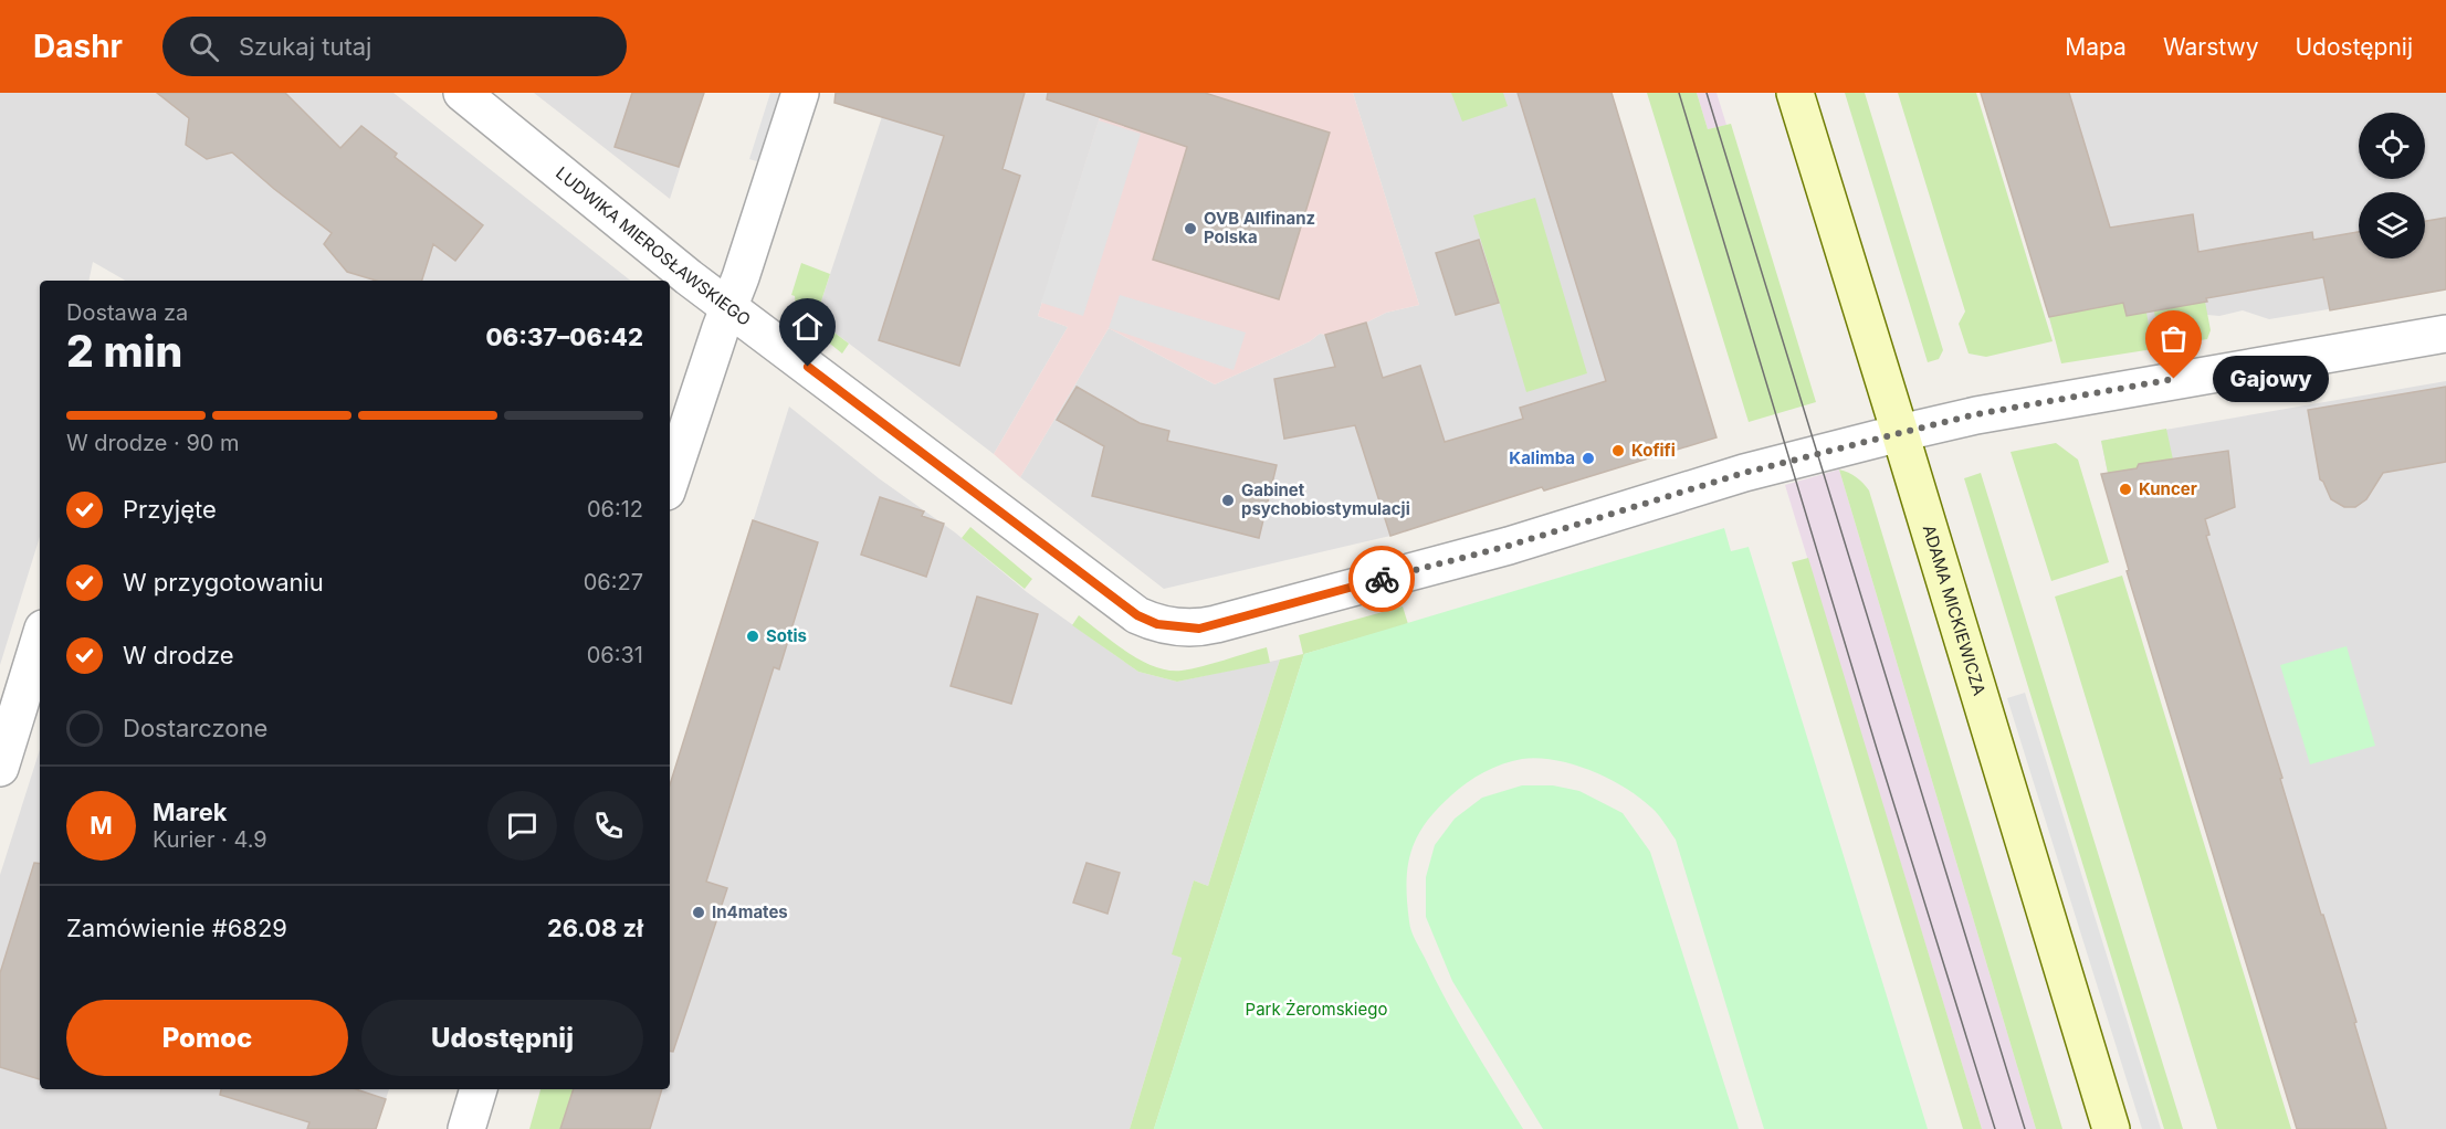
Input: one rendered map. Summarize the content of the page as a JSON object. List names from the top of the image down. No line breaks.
{"streets":{"main road":["ADAMA MICKIEWICZA"],"street":["LUDWIKA MIEROSŁAWSKIEGO"]},"crossings":[["LUDWIKA MIEROSŁAWSKIEGO","ADAMA MICKIEWICZA"]],"parks":["Park Żeromskiego"],"places":["OVB Allfinanz Polska","Gajowy","Kofifi","Kalimba","Kuncer","Gabinet psychobiostymulacji","Sotis","In4mates"],"page":{"header":"Dashr","search":"Szukaj tutaj","nav":["Mapa","Warstwy","Udostępnij"],"heading":["2 min","Dostawa za","06:37–06:42"],"panel":["Marek","Kurier · 4.9","Zamówienie #6829","26.08 zł"],"bubble":"Gajowy","bar":"W drodze · 90 m","list":[["Przyjęte","06:12"],["W przygotowaniu","06:27"],["W drodze","06:31"],"Dostarczone"],"round":"M","buttons":["Pomoc","Udostępnij"]}}
